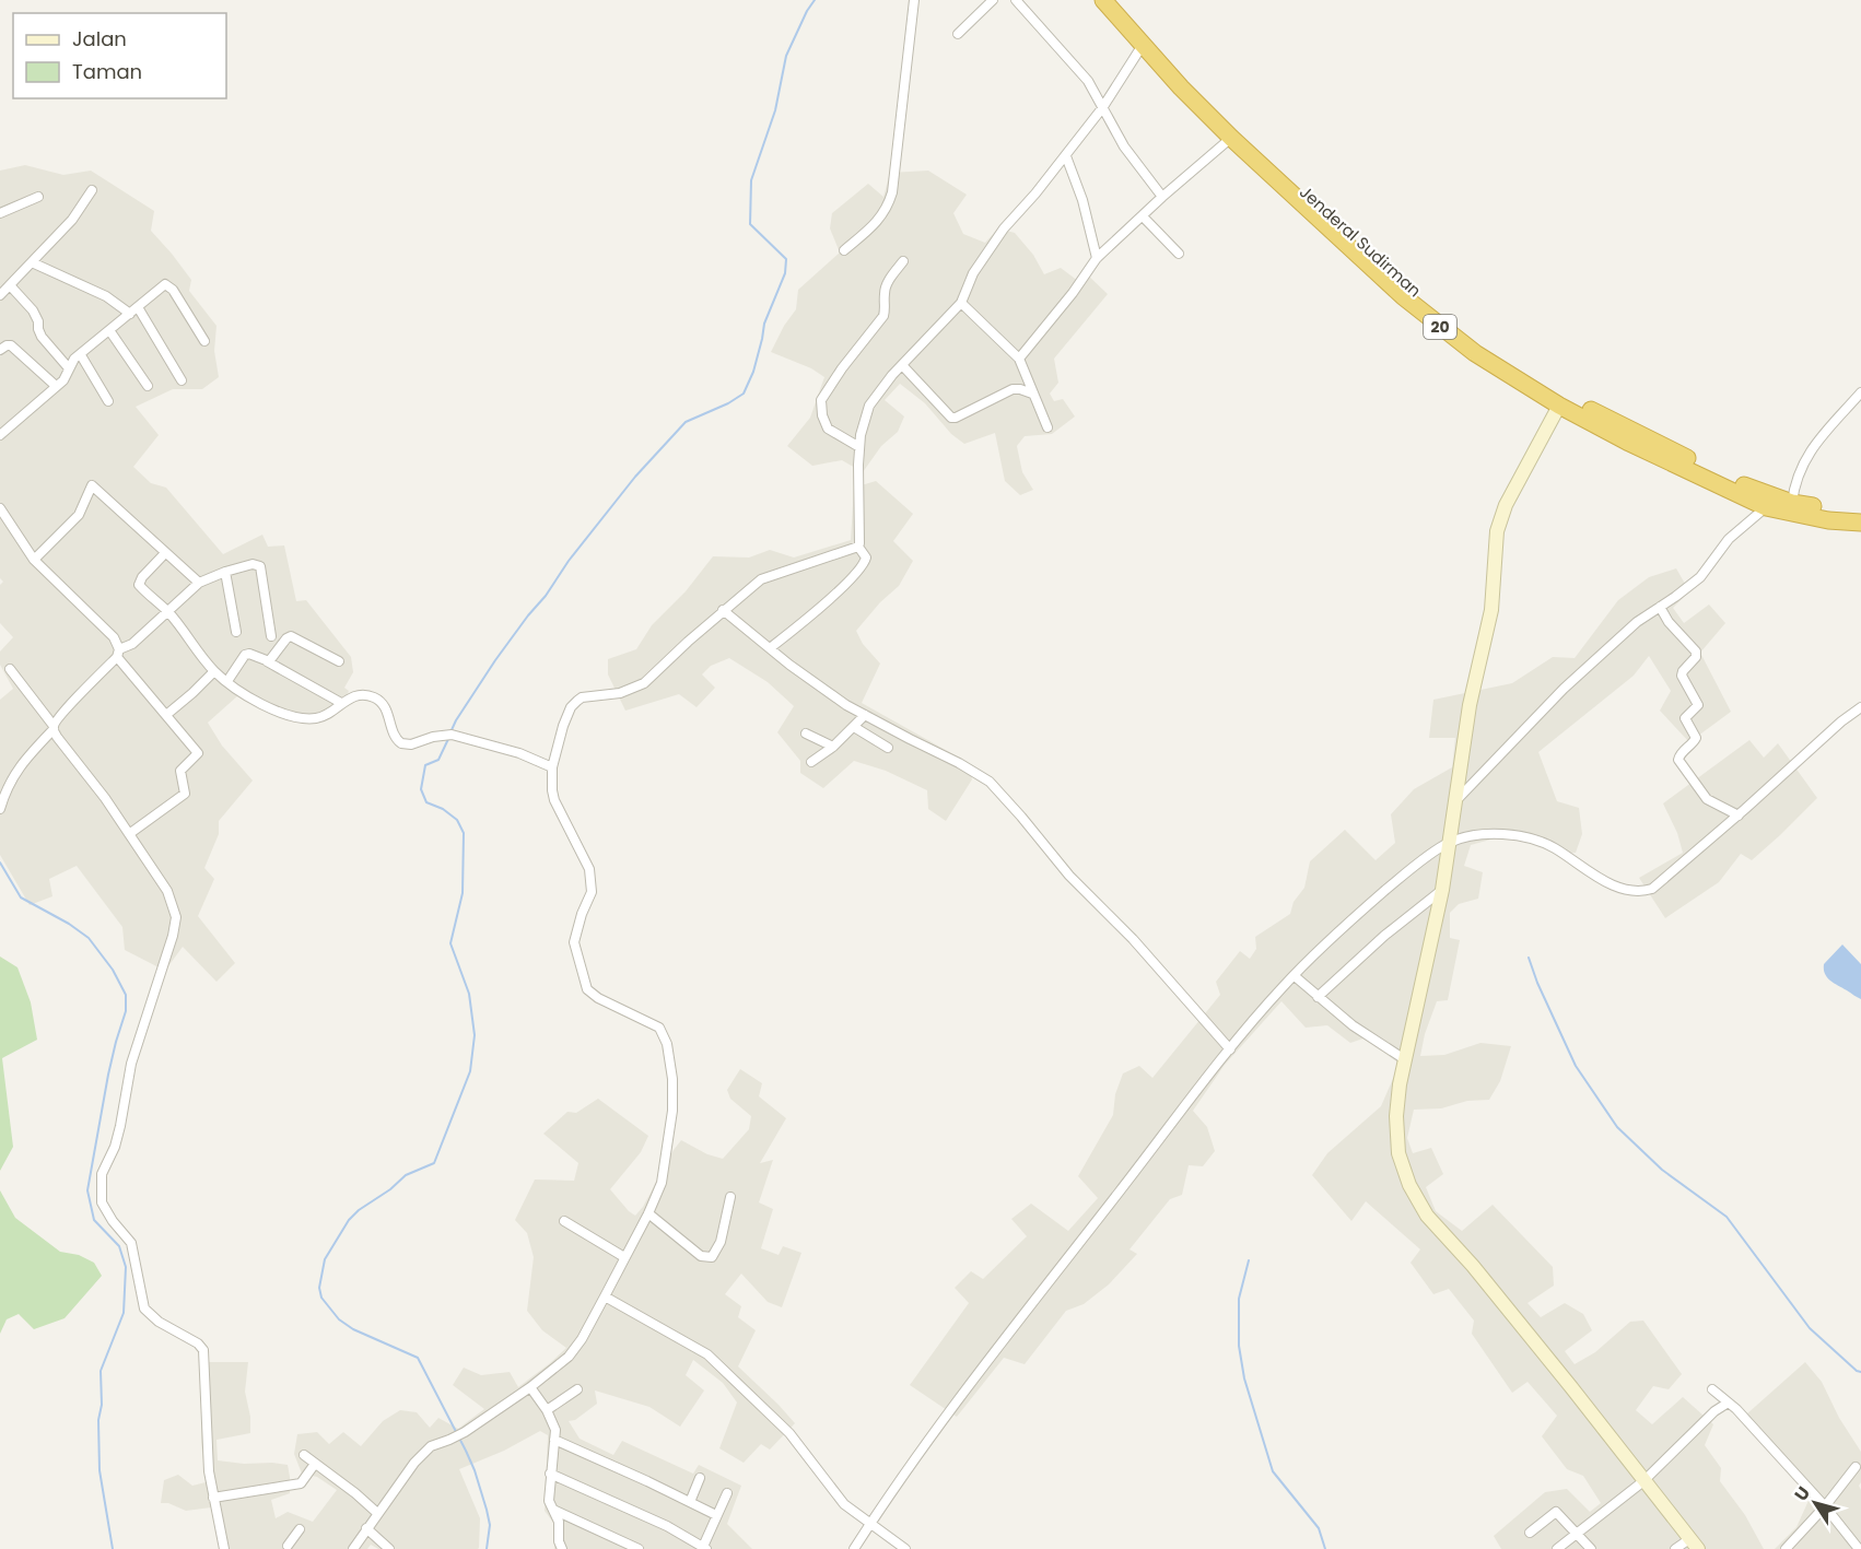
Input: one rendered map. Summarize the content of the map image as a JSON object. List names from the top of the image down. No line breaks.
{"streets":{"highway":["Jenderal Sudirman","20"]},"legend":["Jalan","Taman"],"north":"top left"}
